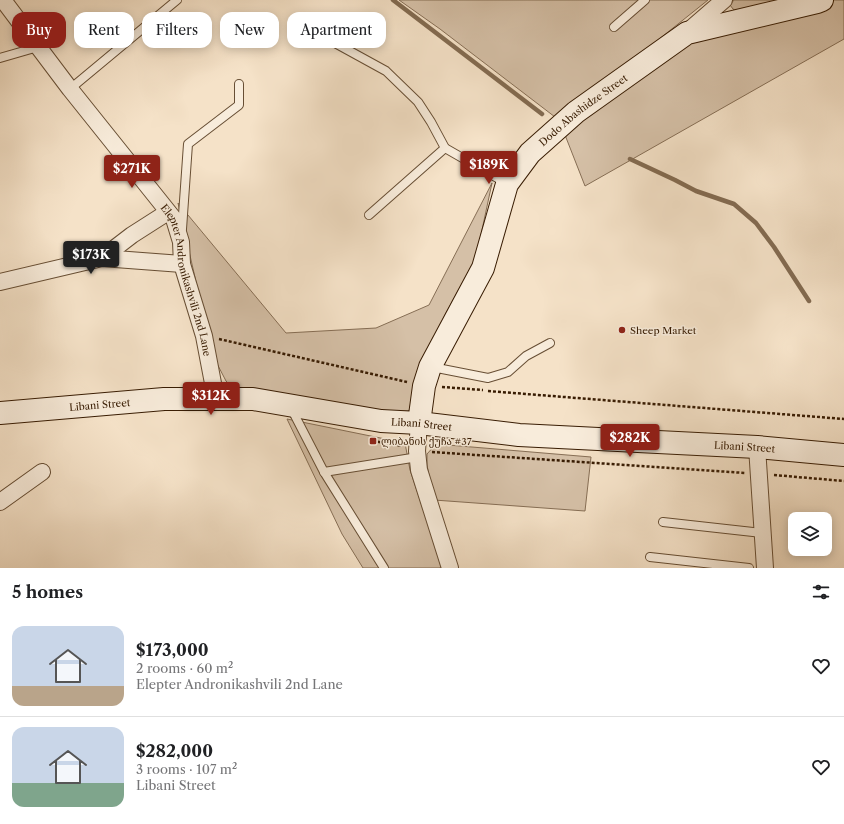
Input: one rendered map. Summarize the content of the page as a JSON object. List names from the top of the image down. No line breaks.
{"streets":{"street":["Dodo Abashidze Street","Elepter Andronikashvili 2nd Lane","Libani Street"]},"crossings":[["Dodo Abashidze Street","Libani Street"],["Elepter Andronikashvili 2nd Lane","Libani Street"]],"places":{"other":["Sheep Market"],"transit":["ლიბანის ქუჩა #37"]},"page":{"chip":["Buy","Rent","Filters","New","Apartment"],"price":["$189K","$271K","$173K","$312K","$282K"],"heading":"5 homes","list":[{"name":"$173,000","note":"2 rooms · 60 m² · Elepter Andronikashvili 2nd Lane"},{"name":"$282,000","note":"3 rooms · 107 m² · Libani Street"}]}}
